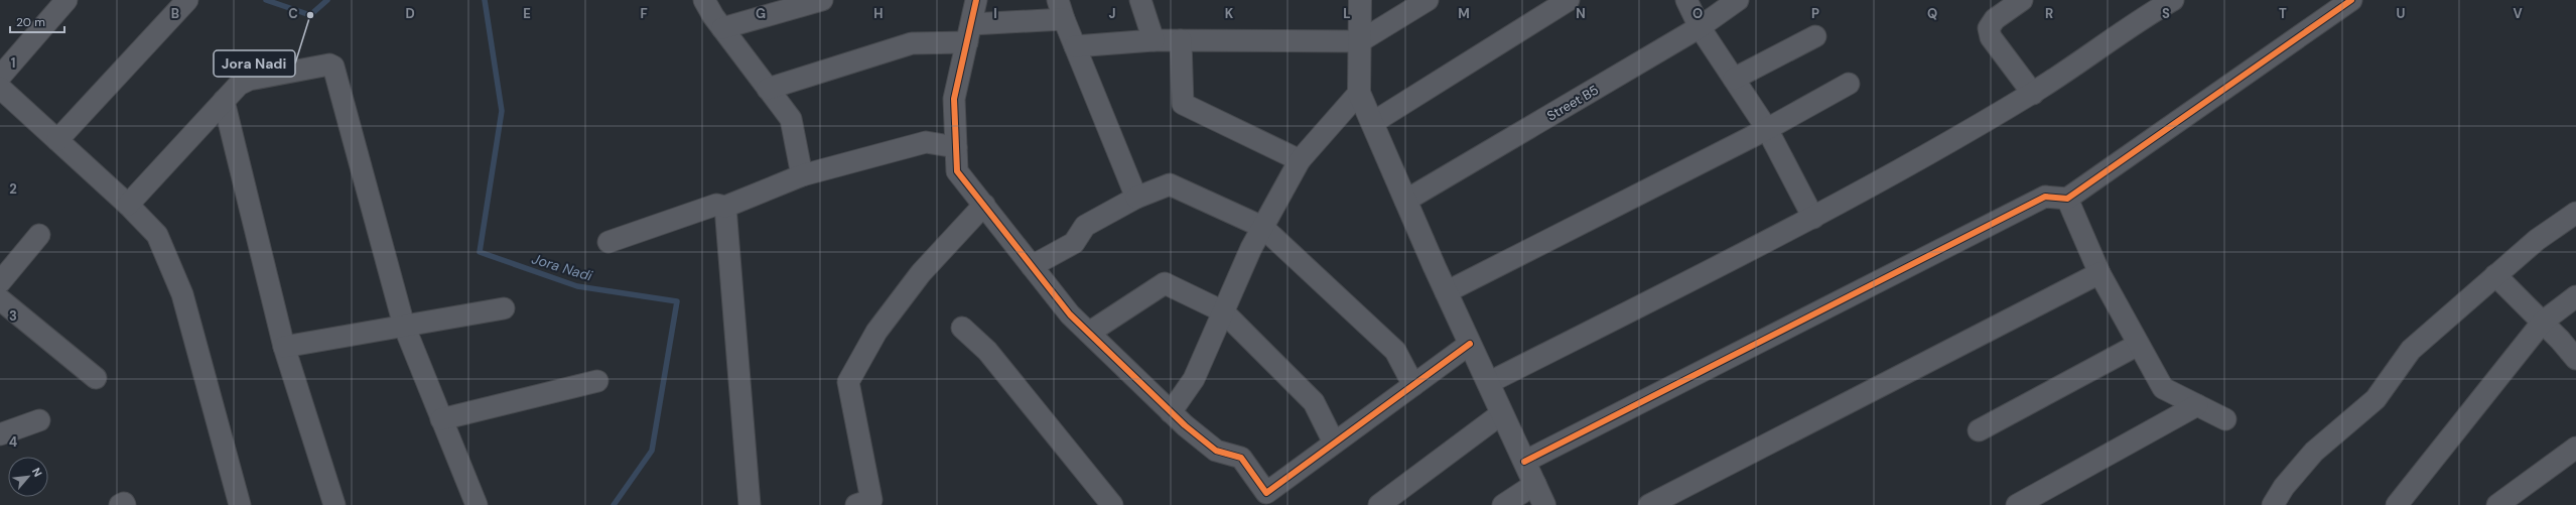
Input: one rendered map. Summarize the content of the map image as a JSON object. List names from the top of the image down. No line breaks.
{"streets":{"street":["Street B5"]},"water":["Jora Nadi"],"places":["Jora Nadi"],"scale_bar":"20 m","north":"top right","grid":{"columns":["B","C","D","E","F","G","H","I","J","K","L","M","N","O","P","Q","R","S","T","U","V"],"rows":["1","2","3","4"]}}
